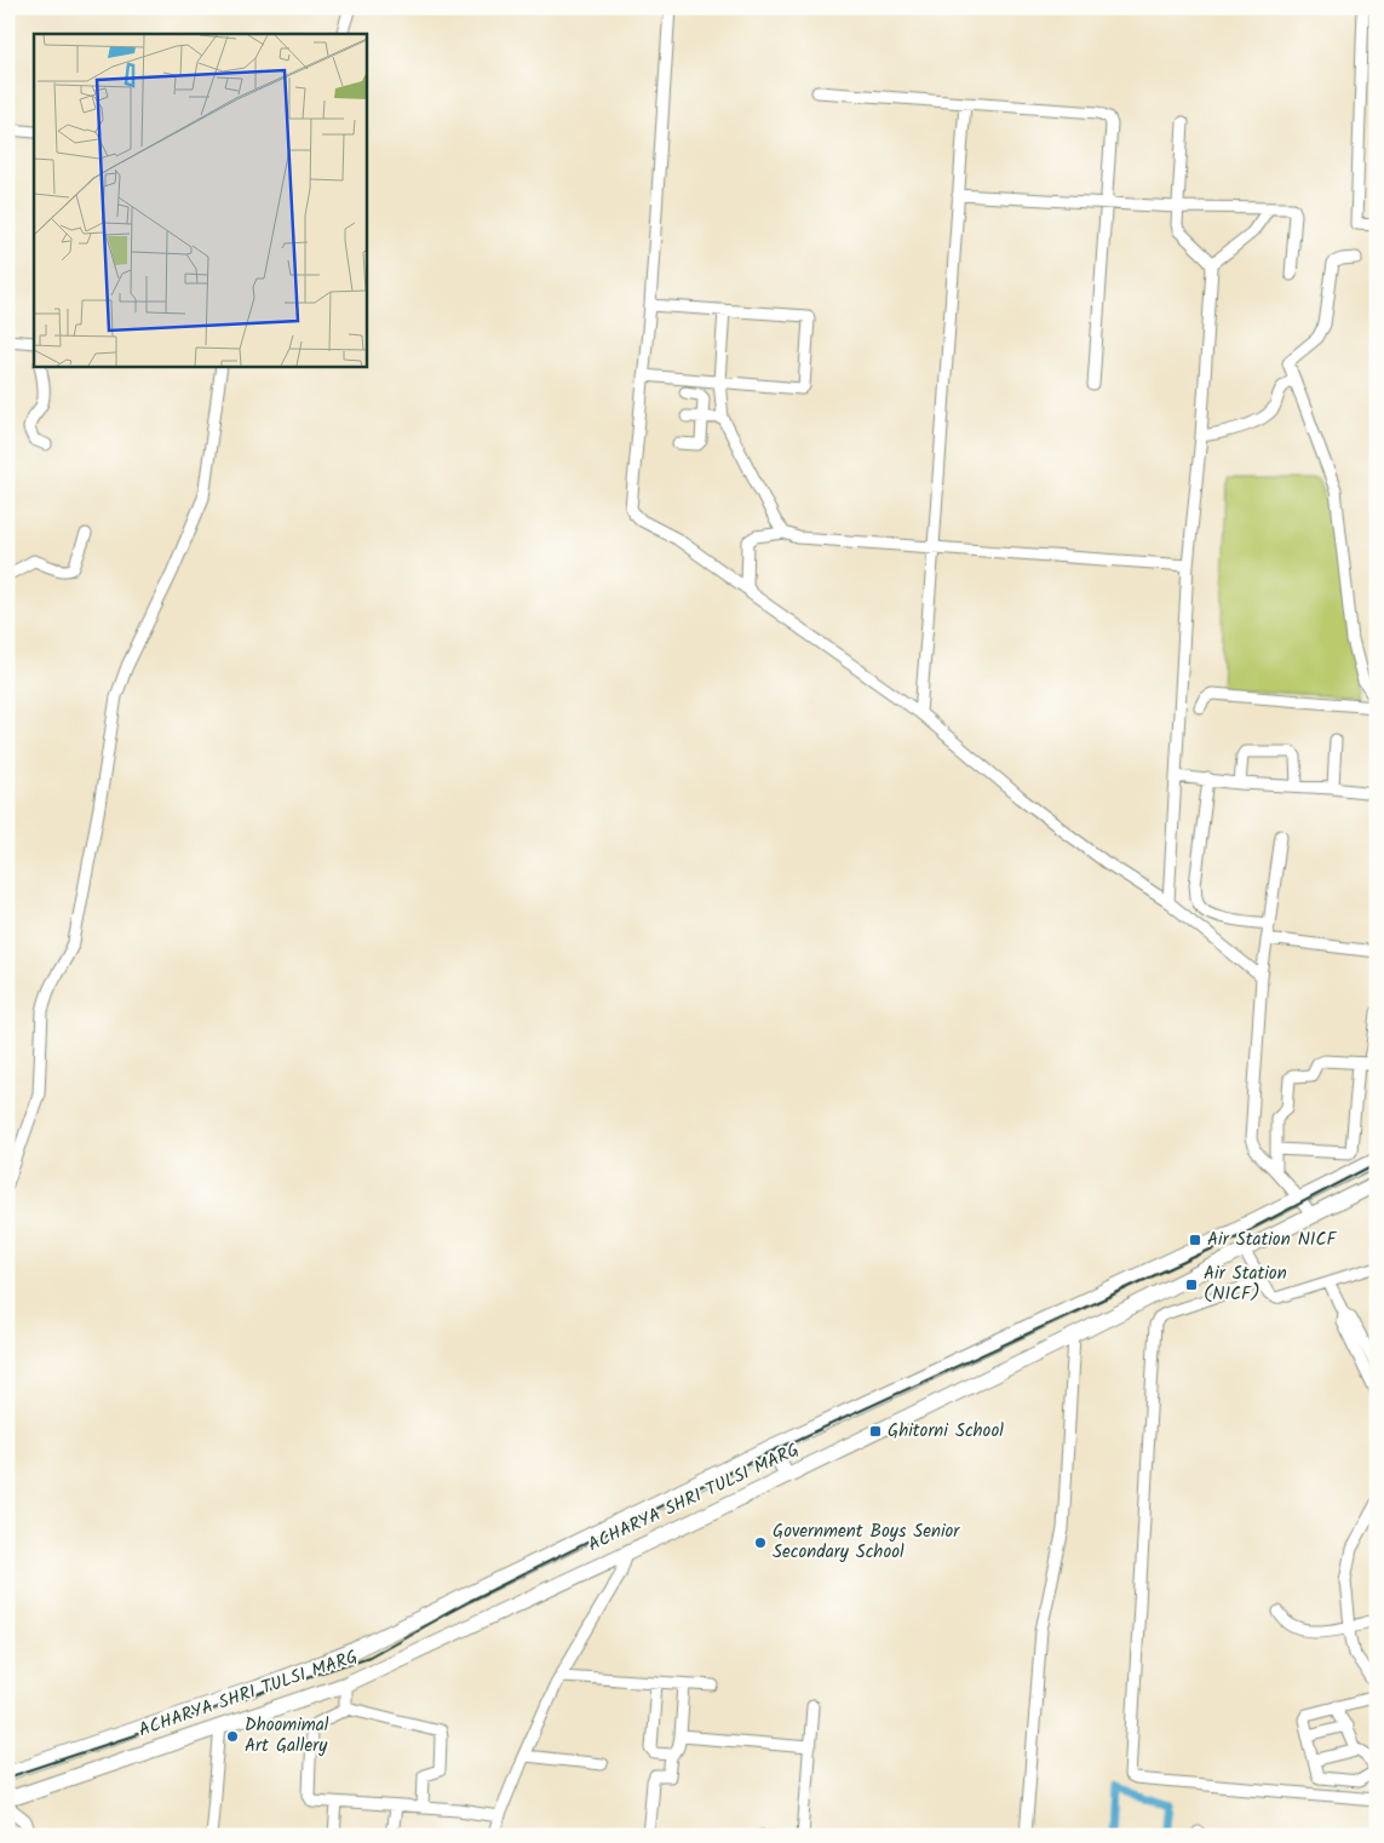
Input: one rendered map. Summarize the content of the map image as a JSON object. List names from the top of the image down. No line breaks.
{"streets":{"highway":["ACHARYA SHRI TULSI MARG"]},"places":{"transit":["Air Station NICF","Air Station (NICF)","Ghitorni School"],"other":["Government Boys Senior Secondary School","Dhoomimal Art Gallery"]}}
